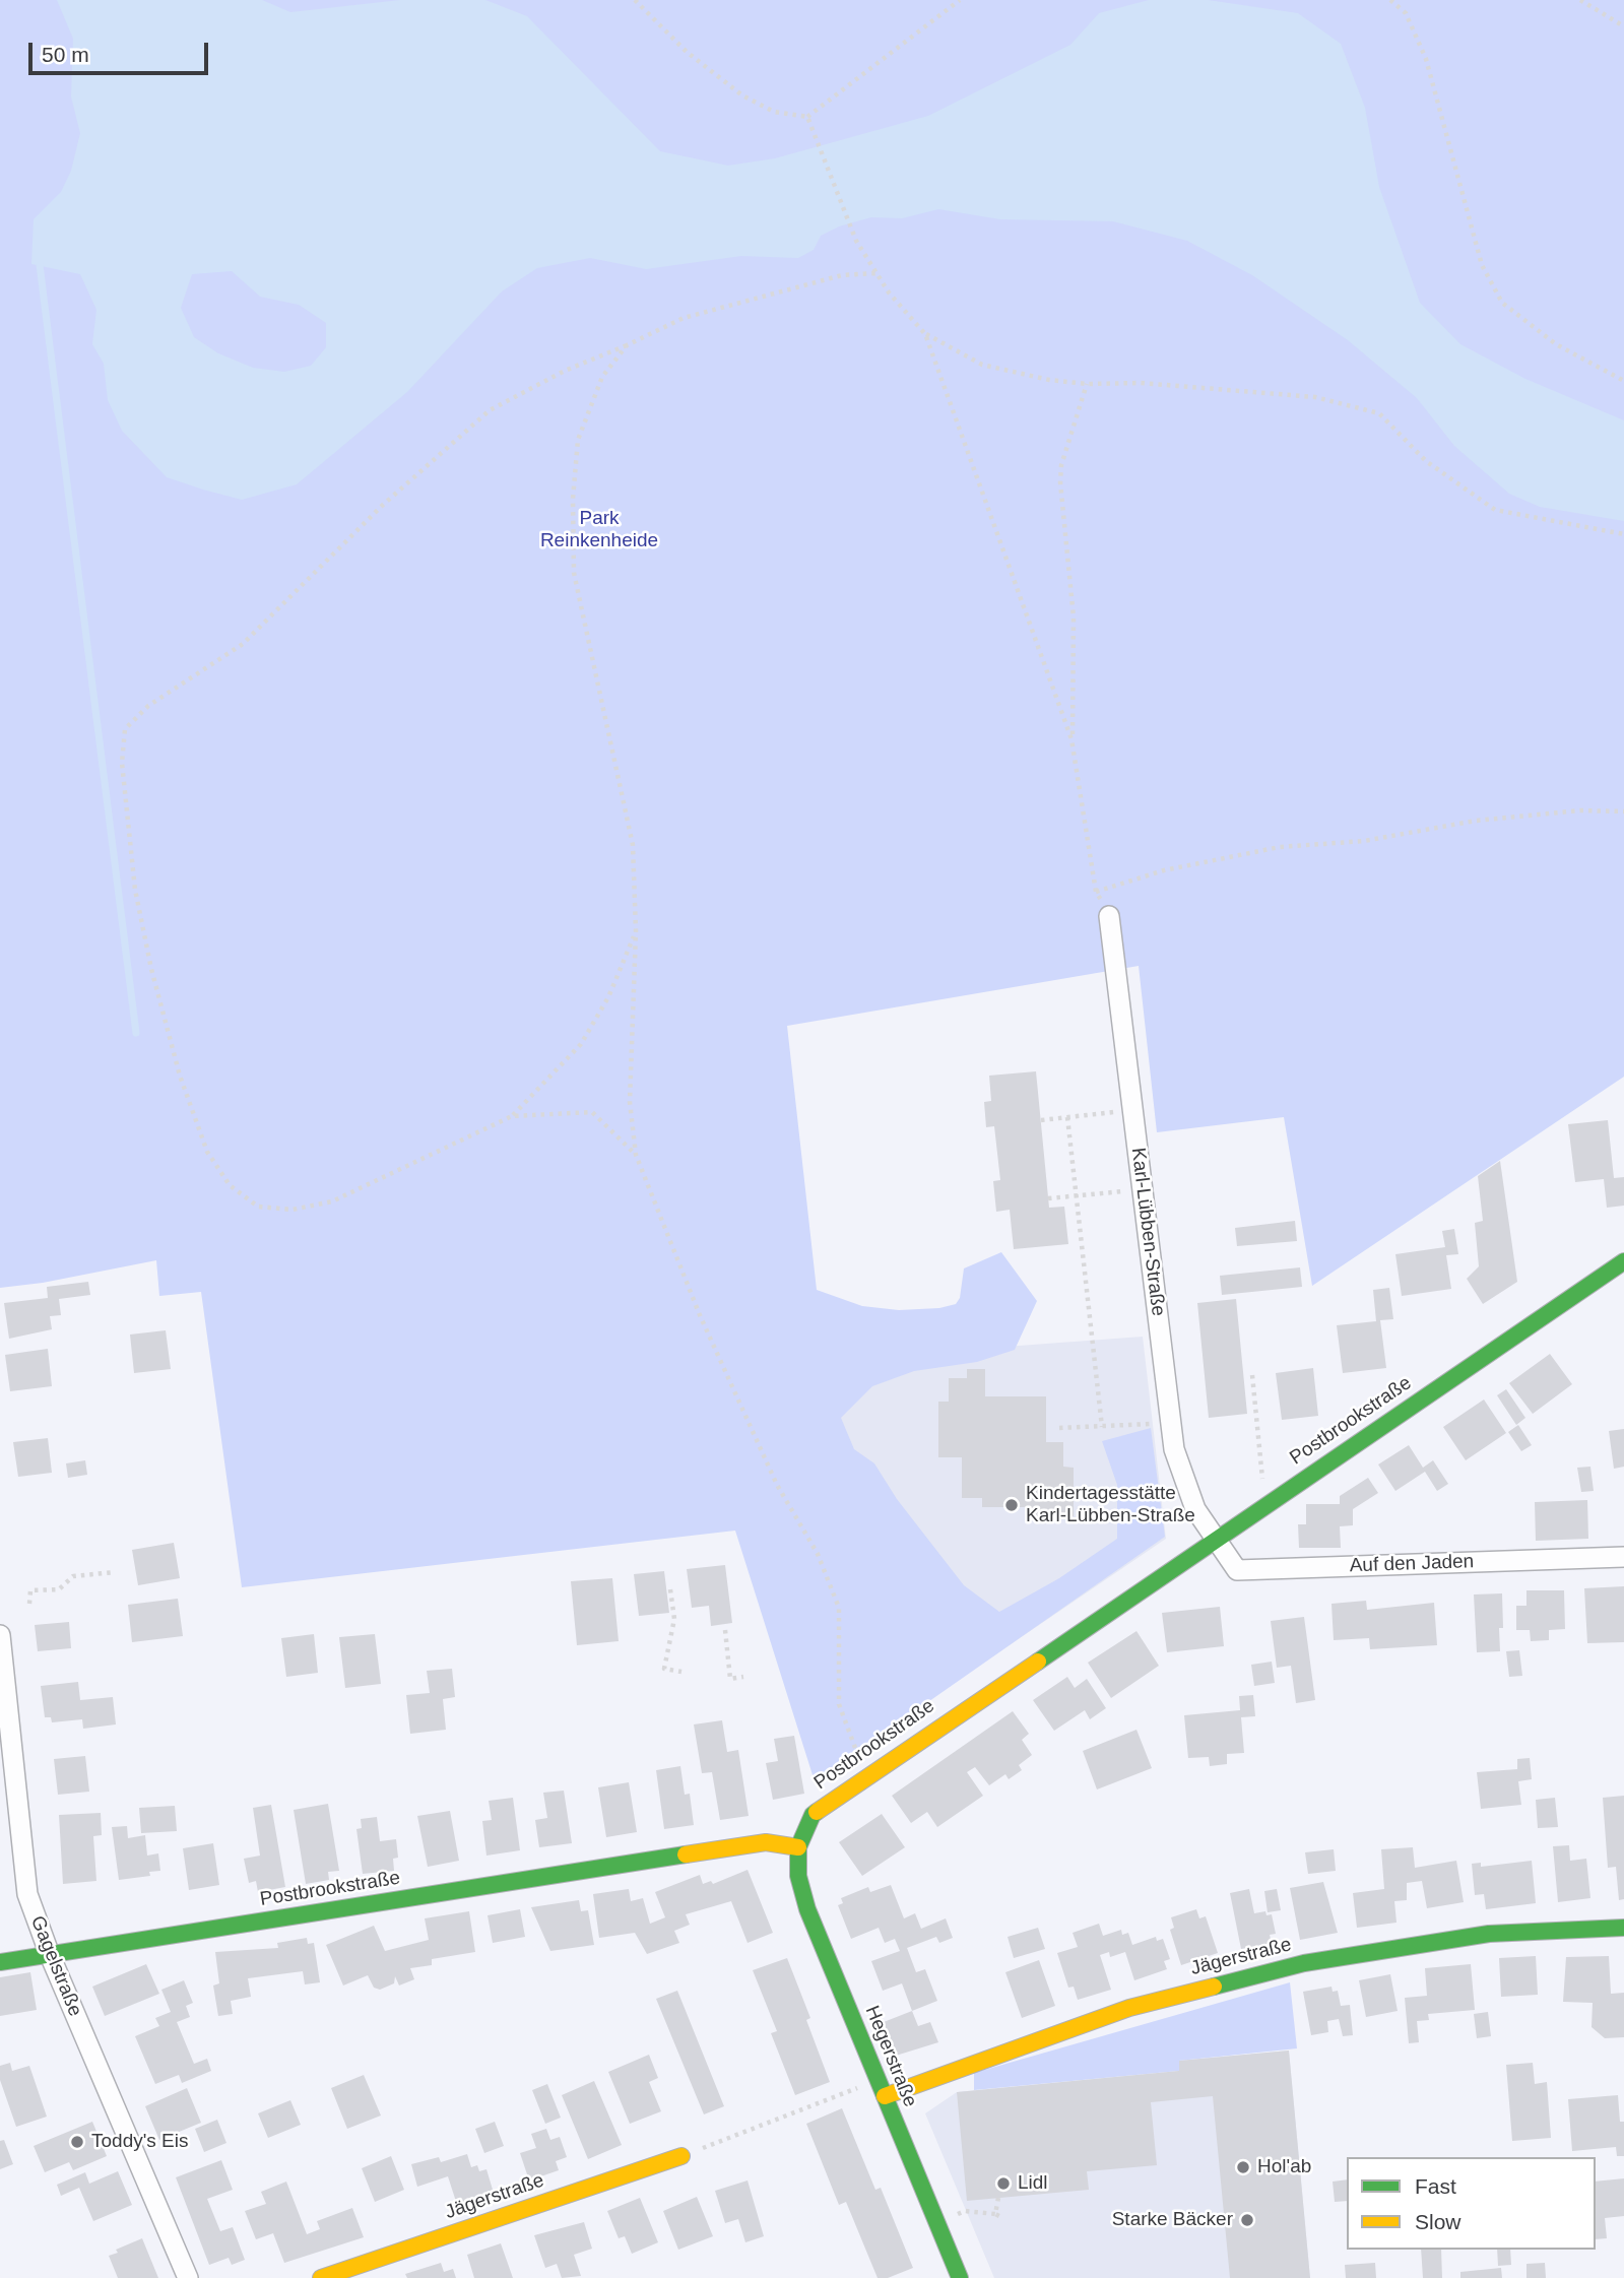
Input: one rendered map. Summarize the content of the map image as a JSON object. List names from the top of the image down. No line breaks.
{"streets":{"street":["Karl-Lübben-Straße","Postbrookstraße","Auf den Jaden","Jägerstraße","Gagelstraße","Hegerstraße"]},"crossings":[["Karl-Lübben-Straße","Postbrookstraße"],["Karl-Lübben-Straße","Auf den Jaden"],["Postbrookstraße","Auf den Jaden"],["Postbrookstraße","Gagelstraße"],["Postbrookstraße","Hegerstraße"],["Jägerstraße","Hegerstraße"]],"parks":["Park Reinkenheide"],"places":["Kindertagesstätte Karl-Lübben-Straße","Toddy's Eis","Hol'ab","Lidl","Starke Bäcker"],"legend":["Fast","Slow"],"scale_bar":"50 m"}
